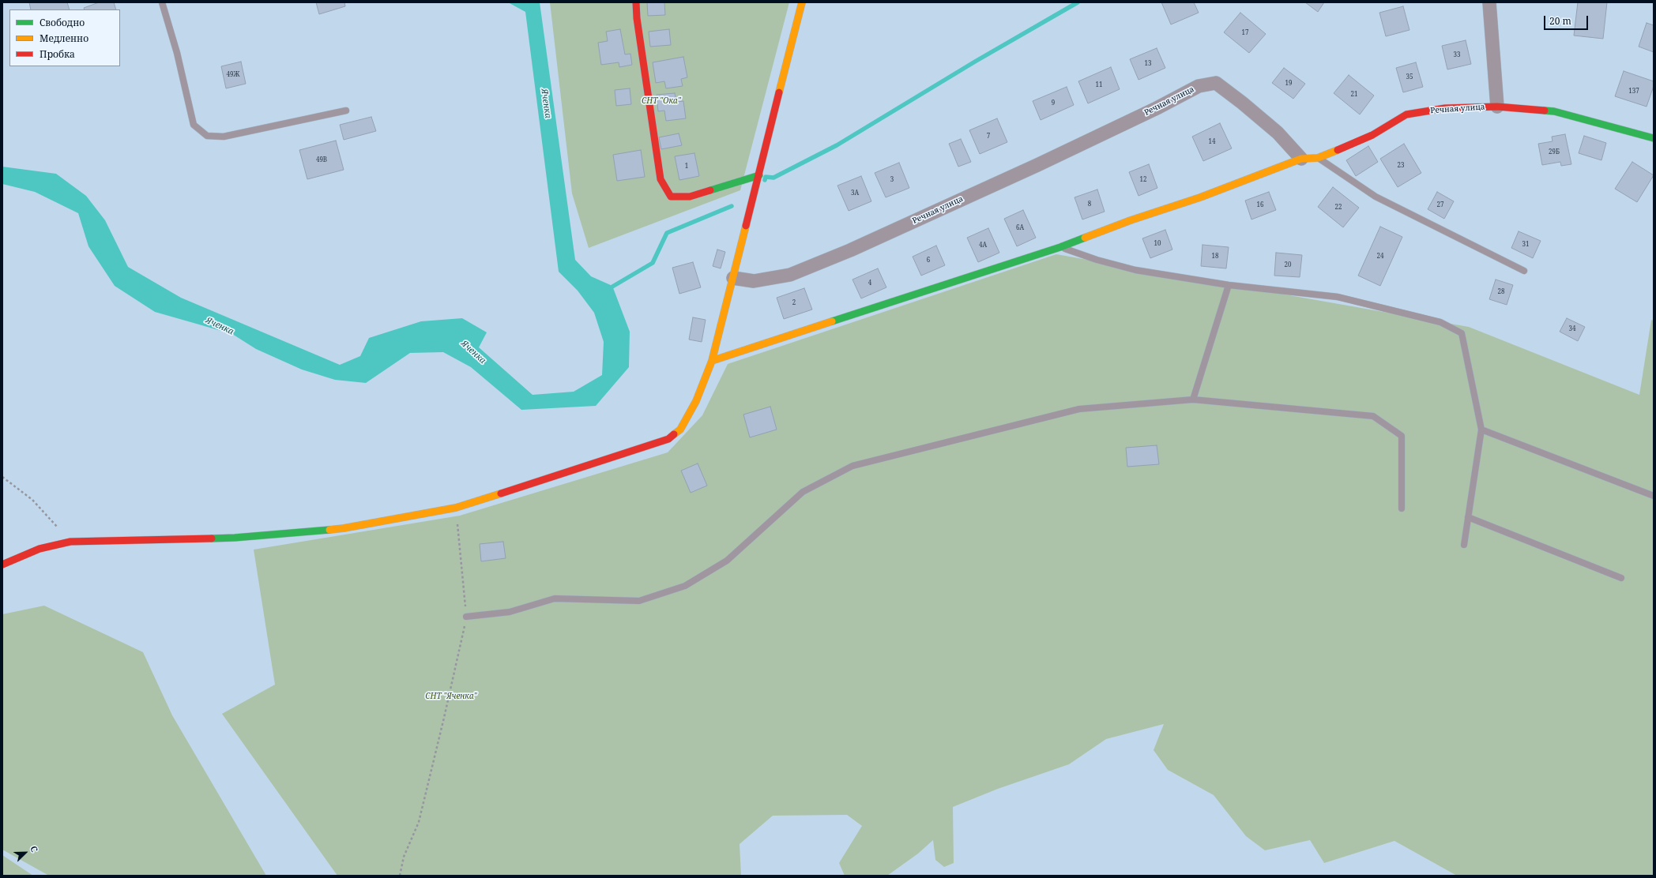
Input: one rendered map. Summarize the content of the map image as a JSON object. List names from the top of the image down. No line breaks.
{"streets":{"street":["Речная улица"]},"water":["Яченка"],"parks":["СНТ \"Ока\"","СНТ \"Яченка\""],"house_numbers":["17","33","13","49Ж","35","19","11","137","21","9","7","14","29Б","49В","23","1","3","12","3А","8","16","27","22","6А","10","31","4А","18","24","6","20","4","28","2","34"],"legend":["Свободно","Медленно","Пробка"],"scale_bar":"20 m","north":"top right"}
